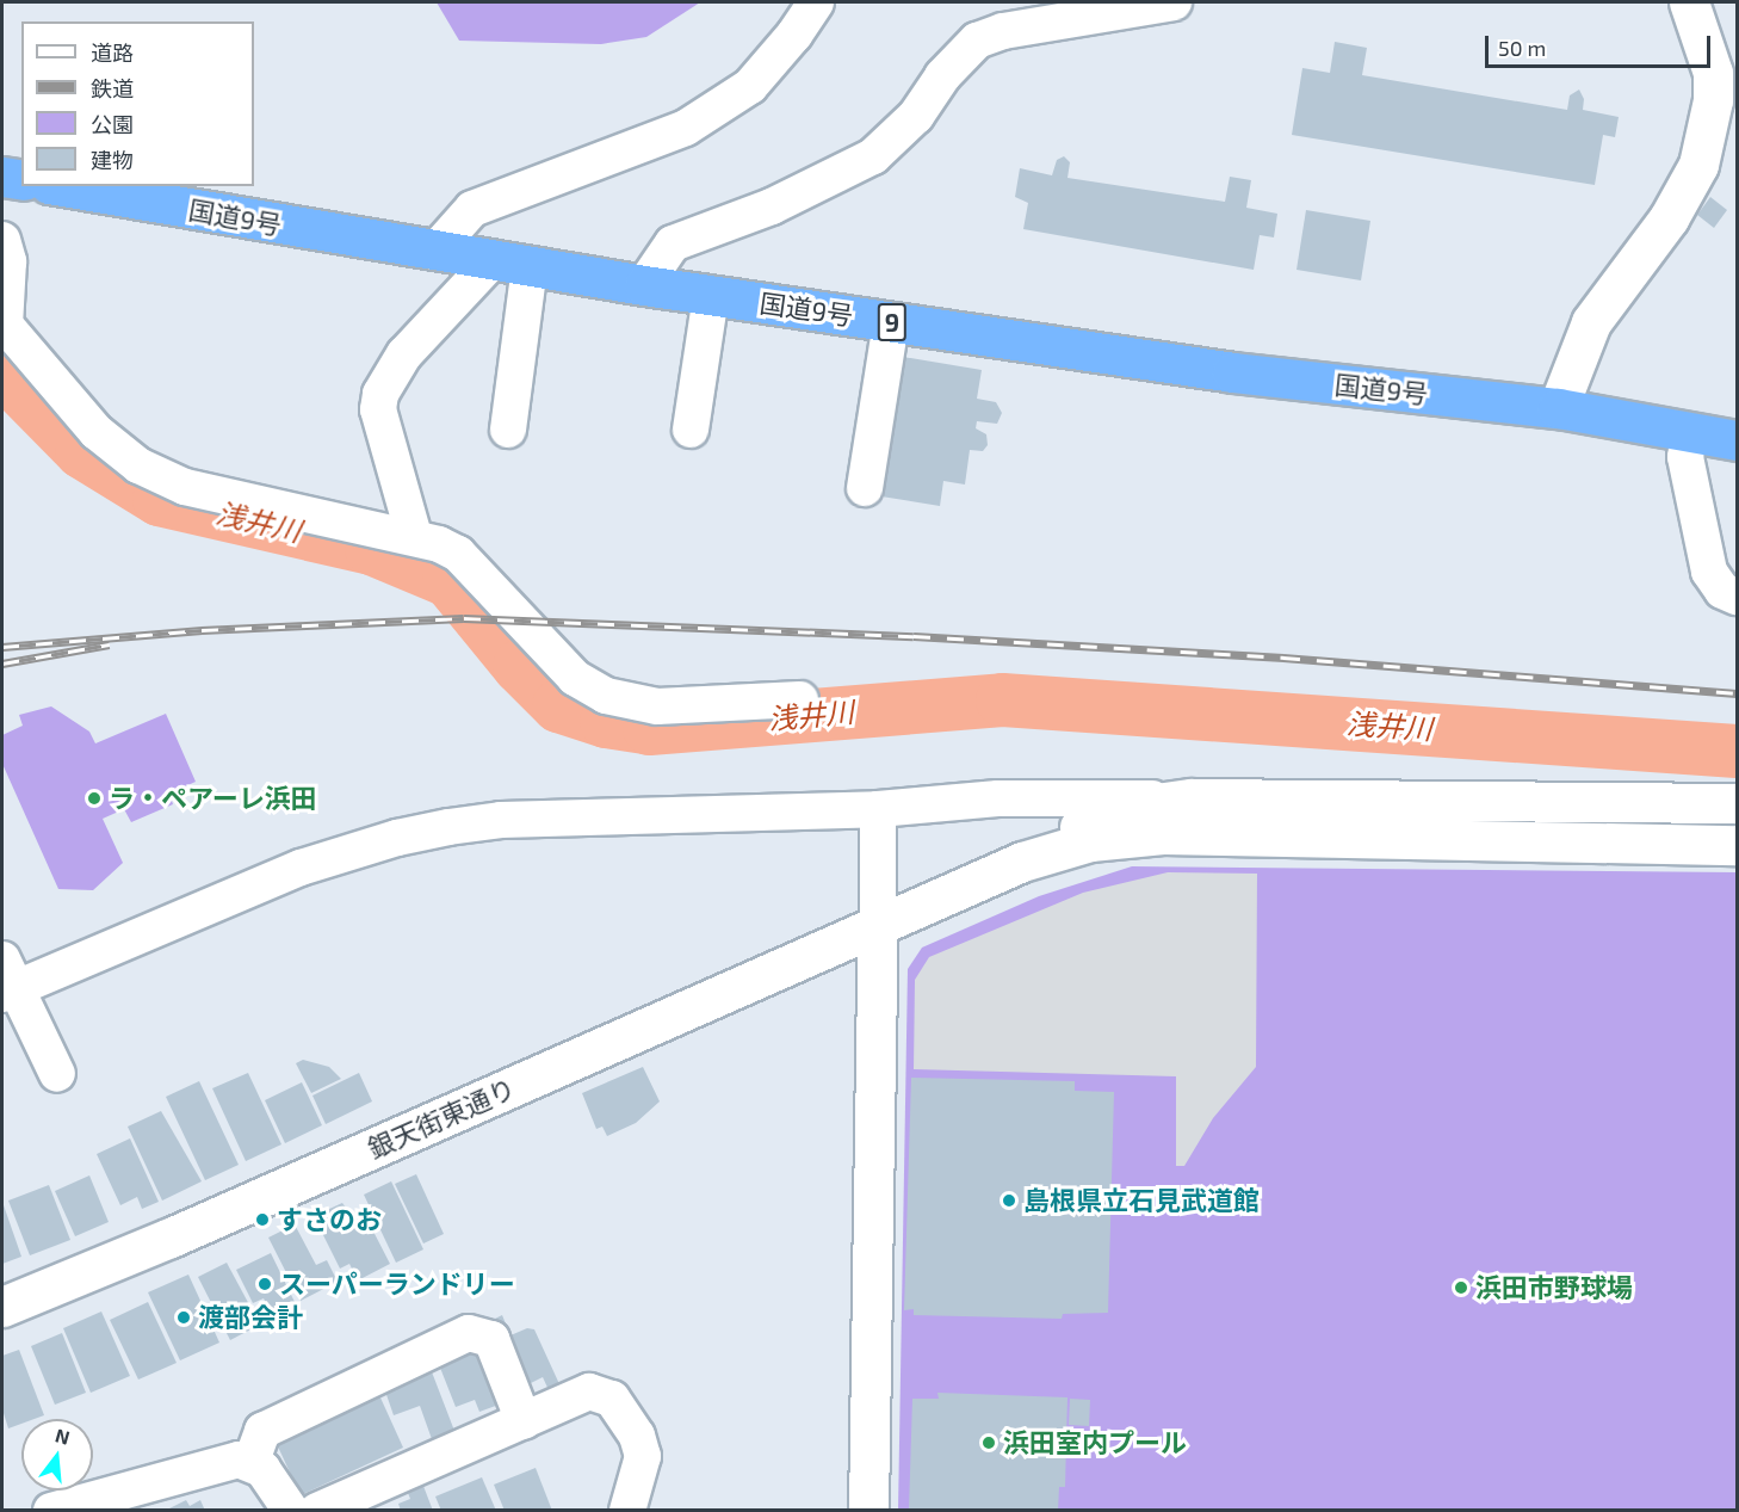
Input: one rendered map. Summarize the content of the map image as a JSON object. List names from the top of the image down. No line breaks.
{"streets":{"highway":["国道9号","9"],"street":["銀天街東通り"]},"water":["浅井川"],"places":["ラ・ペアーレ浜田","島根県立石見武道館","すさのお","スーパーランドリー","浜田市野球場","渡部会計","浜田室内プール"],"legend":["道路","鉄道","公園","建物"],"scale_bar":"50 m","north":"top"}
